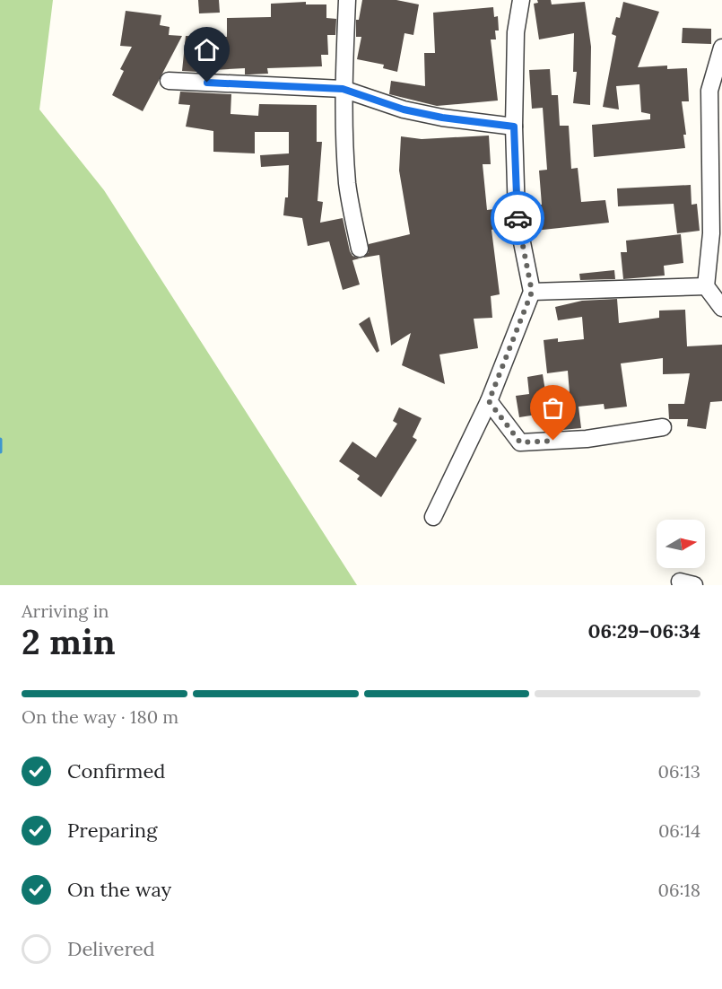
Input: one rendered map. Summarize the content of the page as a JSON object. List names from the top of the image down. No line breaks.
{"north":"right","page":{"heading":["2 min","Arriving in","06:29–06:34"],"bar":"On the way · 180 m","list":[["Confirmed","06:13"],["Preparing","06:14"],["On the way","06:18"],"Delivered"]}}
